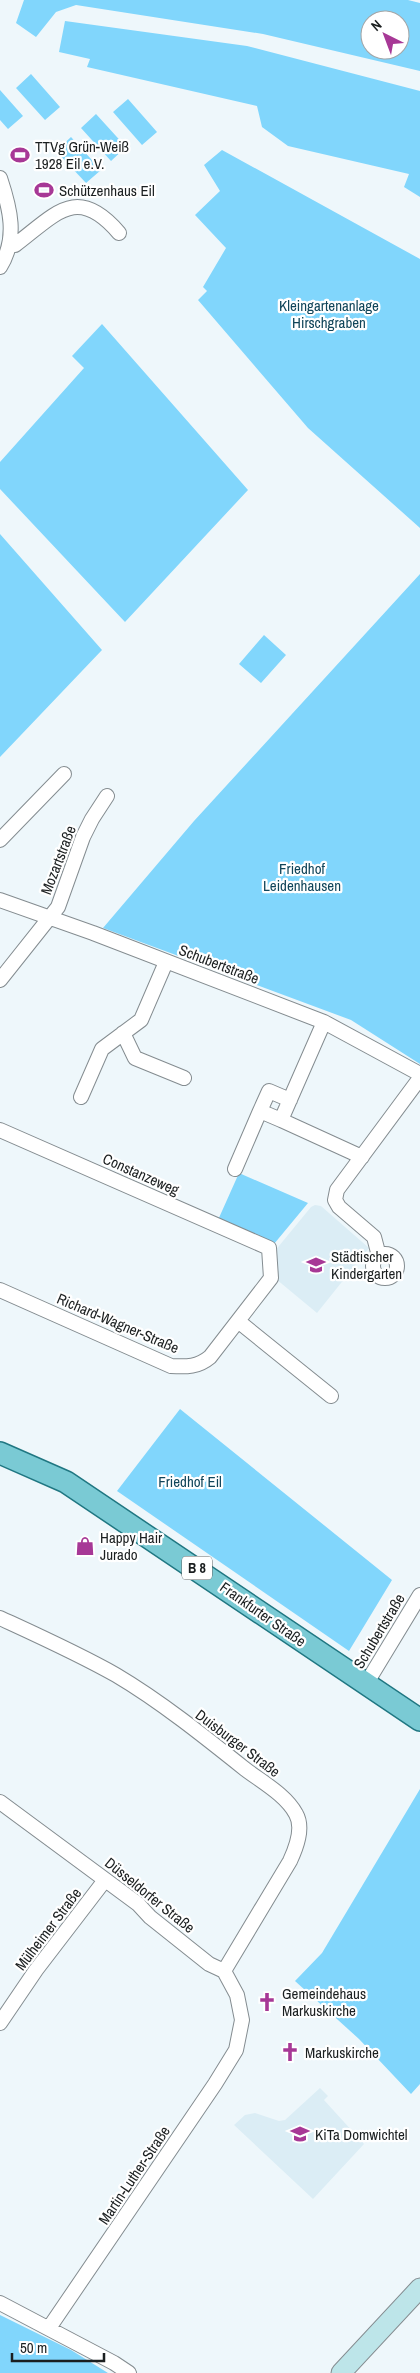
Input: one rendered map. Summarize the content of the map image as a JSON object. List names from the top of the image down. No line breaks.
{"streets":{"main road":["B 8","Frankfurter Straße"],"street":["Mozartstraße","Schubertstraße","Constanzeweg","Richard-Wagner-Straße","Duisburger Straße","Düsseldorfer Straße","Mülheimer Straße","Martin-Luther-Straße"]},"crossings":[["Mozartstraße","Schubertstraße"],["Schubertstraße","Frankfurter Straße"],["Constanzeweg","Richard-Wagner-Straße"],["Duisburger Straße","Düsseldorfer Straße"],["Duisburger Straße","Martin-Luther-Straße"],["Düsseldorfer Straße","Mülheimer Straße"],["Düsseldorfer Straße","Martin-Luther-Straße"]],"parks":["Kleingartenanlage Hirschgraben","Friedhof Leidenhausen","Friedhof Eil"],"places":{"sports":["TTVg Grün-Weiß 1928 Eil e.V.","Schützenhaus Eil"],"school or university":["Städtischer Kindergarten","KiTa Domwichtel"],"shop":["Happy Hair Jurado"],"church":["Gemeindehaus Markuskirche","Markuskirche"]},"scale_bar":"50 m","north":"top left"}
